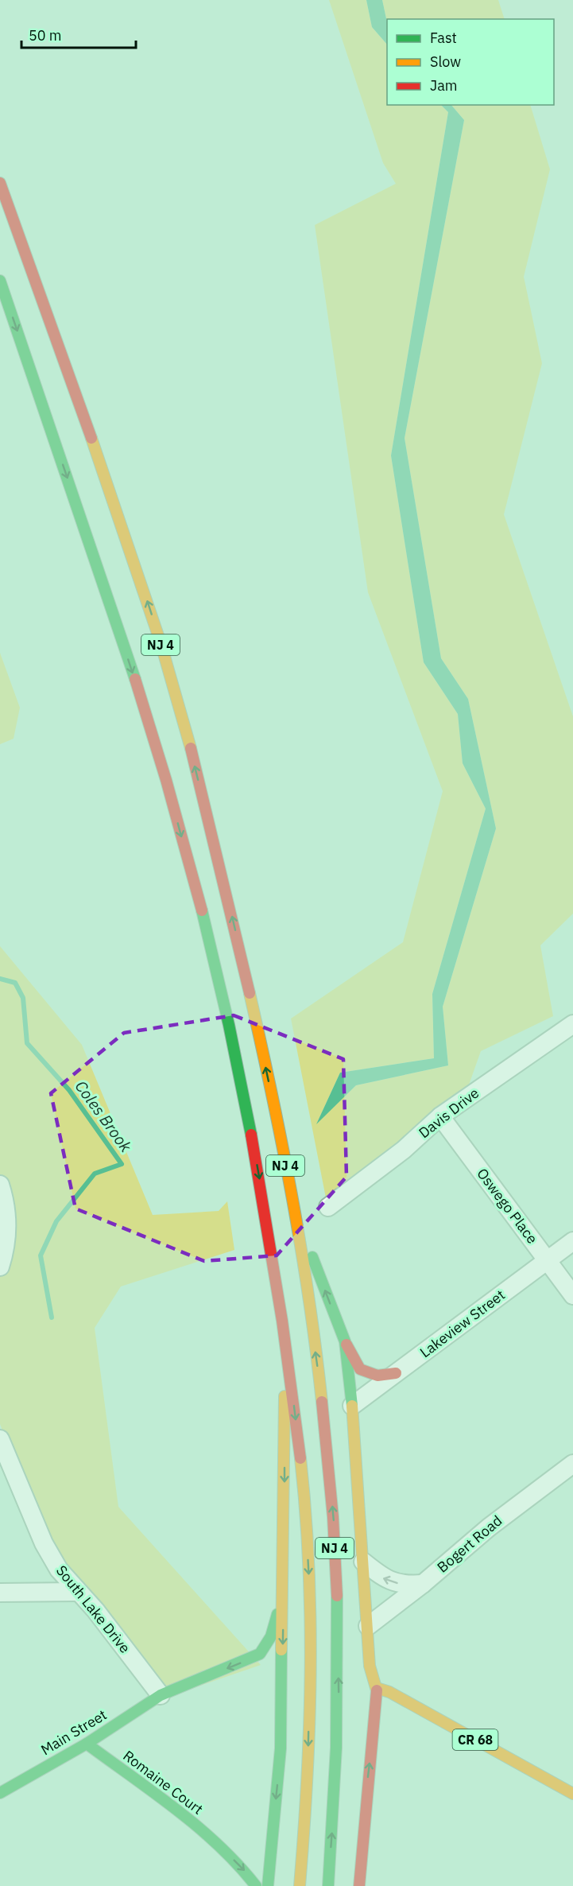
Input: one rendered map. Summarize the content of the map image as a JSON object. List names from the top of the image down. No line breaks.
{"streets":{"main road":["NJ 4","Main Street","CR 68","Romaine Court"],"street":["Davis Drive","Oswego Place","Lakeview Street","Bogert Road","South Lake Drive"]},"crossings":[["Davis Drive","Oswego Place"],["Oswego Place","Lakeview Street"],["South Lake Drive","Main Street"],["Main Street","Romaine Court"]],"one_way":["Main Street","Romaine Court"],"water":["Coles Brook"],"legend":["Fast","Slow","Jam"],"scale_bar":"50 m"}
